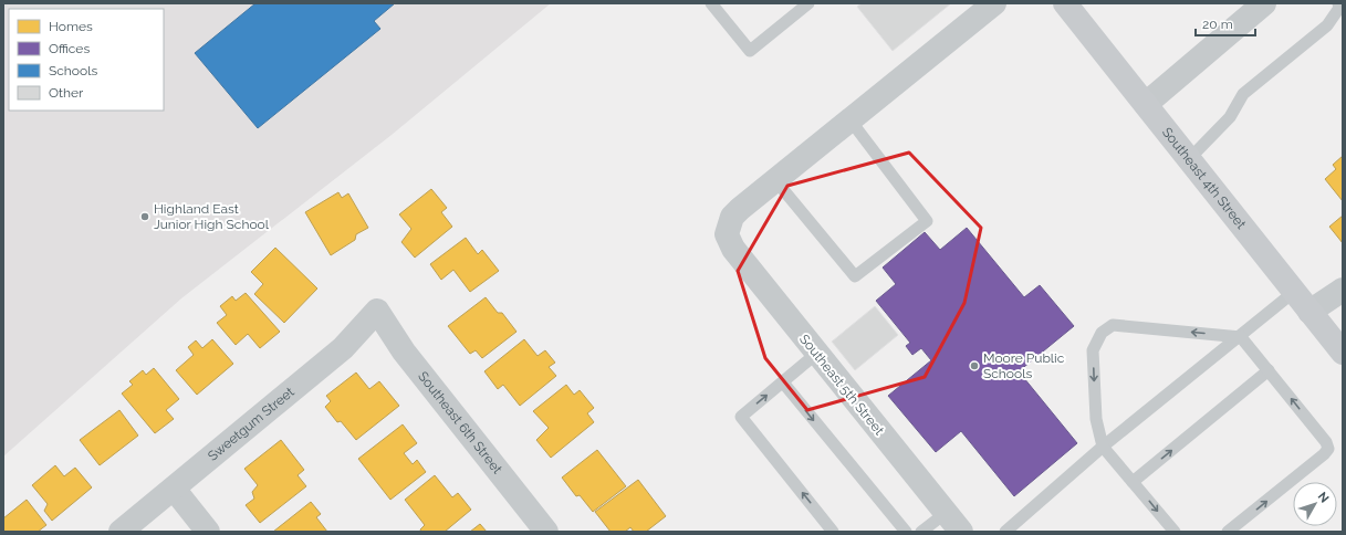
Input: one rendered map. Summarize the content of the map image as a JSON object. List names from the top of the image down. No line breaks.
{"streets":{"main road":["Southeast 4th Street"],"street":["Southeast 5th Street","Southeast 6th Street","Sweetgum Street"]},"crossings":[["Southeast 6th Street","Sweetgum Street"]],"places":["Highland East Junior High School","Moore Public Schools"],"legend":["Homes","Offices","Schools","Other"],"scale_bar":"20 m","north":"top right"}
